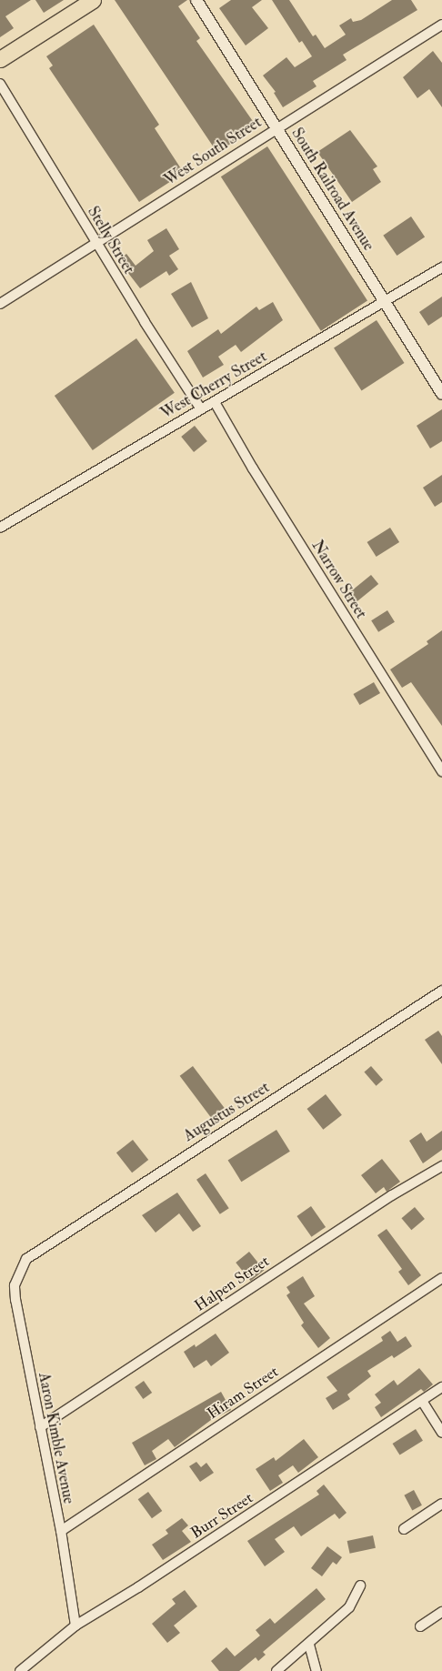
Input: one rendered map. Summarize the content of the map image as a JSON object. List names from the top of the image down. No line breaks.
{"streets":{"street":["West South Street","South Railroad Avenue","Stelly Street","West Cherry Street","Narrow Street","Augustus Street","Halpen Street","Hiram Street","Aaron Kimble Avenue","Burr Street"]},"crossings":[["West South Street","South Railroad Avenue"],["West South Street","Stelly Street"],["South Railroad Avenue","West Cherry Street"],["Stelly Street","West Cherry Street"],["West Cherry Street","Narrow Street"],["Augustus Street","Aaron Kimble Avenue"],["Halpen Street","Aaron Kimble Avenue"],["Hiram Street","Aaron Kimble Avenue"],["Aaron Kimble Avenue","Burr Street"]]}
